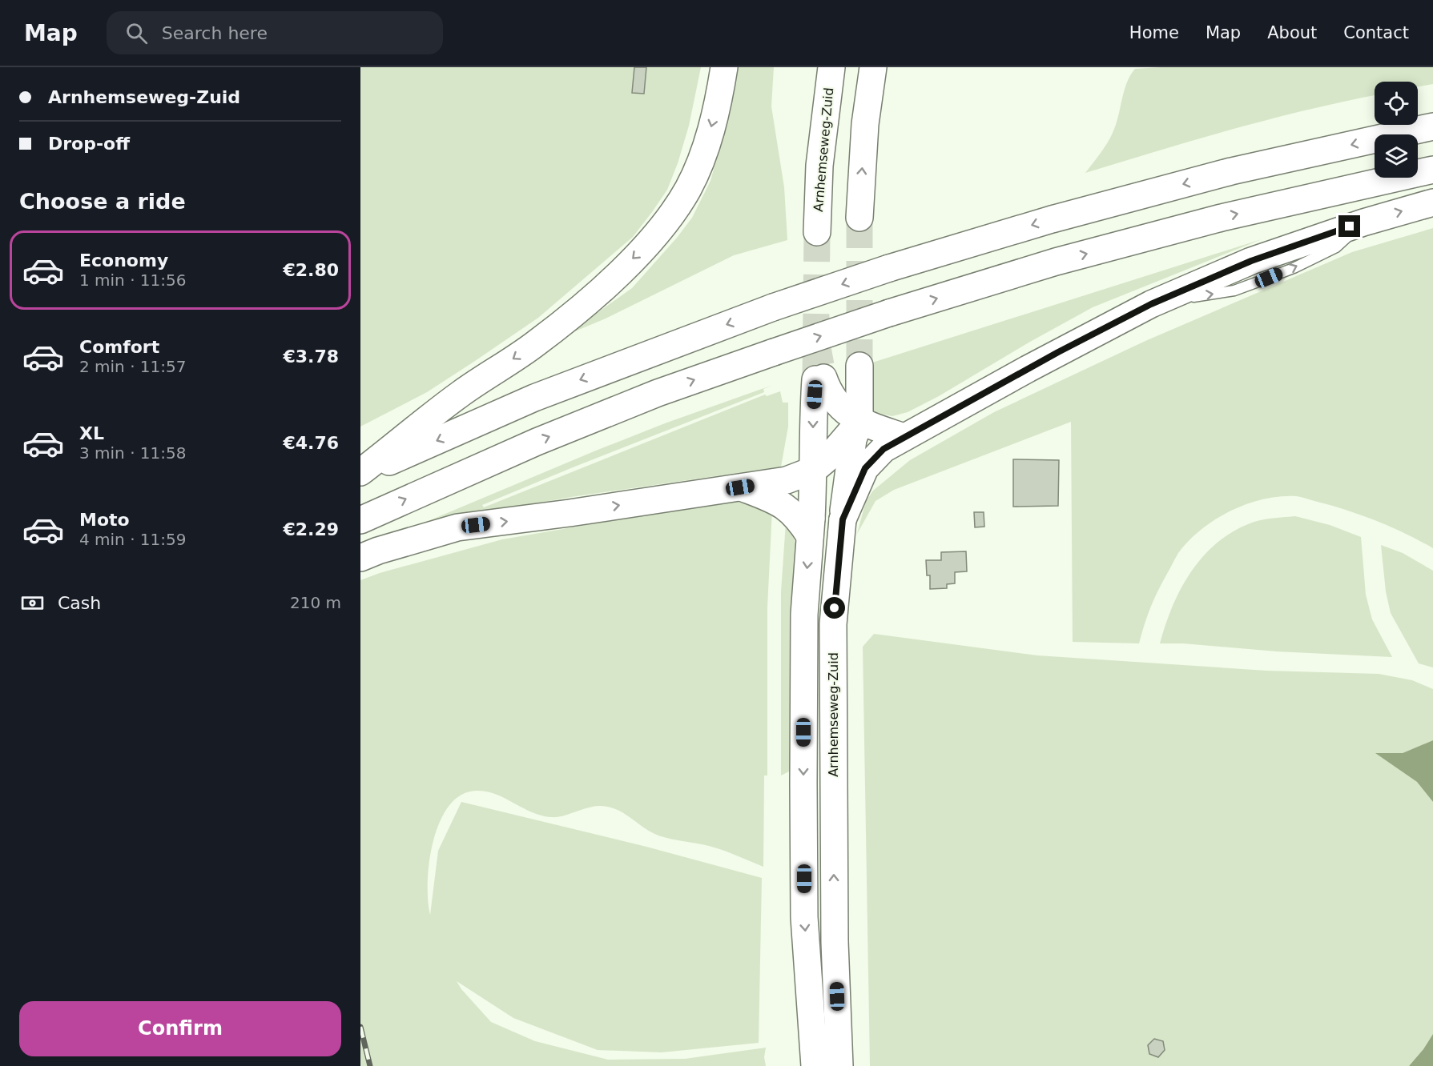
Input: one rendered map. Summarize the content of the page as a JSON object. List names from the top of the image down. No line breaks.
{"streets":{"main road":["Arnhemseweg-Zuid"]},"page":{"header":"Map","search":"Search here","nav":["Home","Map","About","Contact"],"banner":["Arnhemseweg-Zuid","Drop-off"],"heading":"Choose a ride","list":[{"name":"Economy","note":"1 min · 11:56","value":"€2.80"},{"name":"Comfort","note":"2 min · 11:57","value":"€3.78"},{"name":"XL","note":"3 min · 11:58","value":"€4.76"},{"name":"Moto","note":"4 min · 11:59","value":"€2.29"}],"pay":["Cash","210 m"],"buttons":"Confirm"}}
